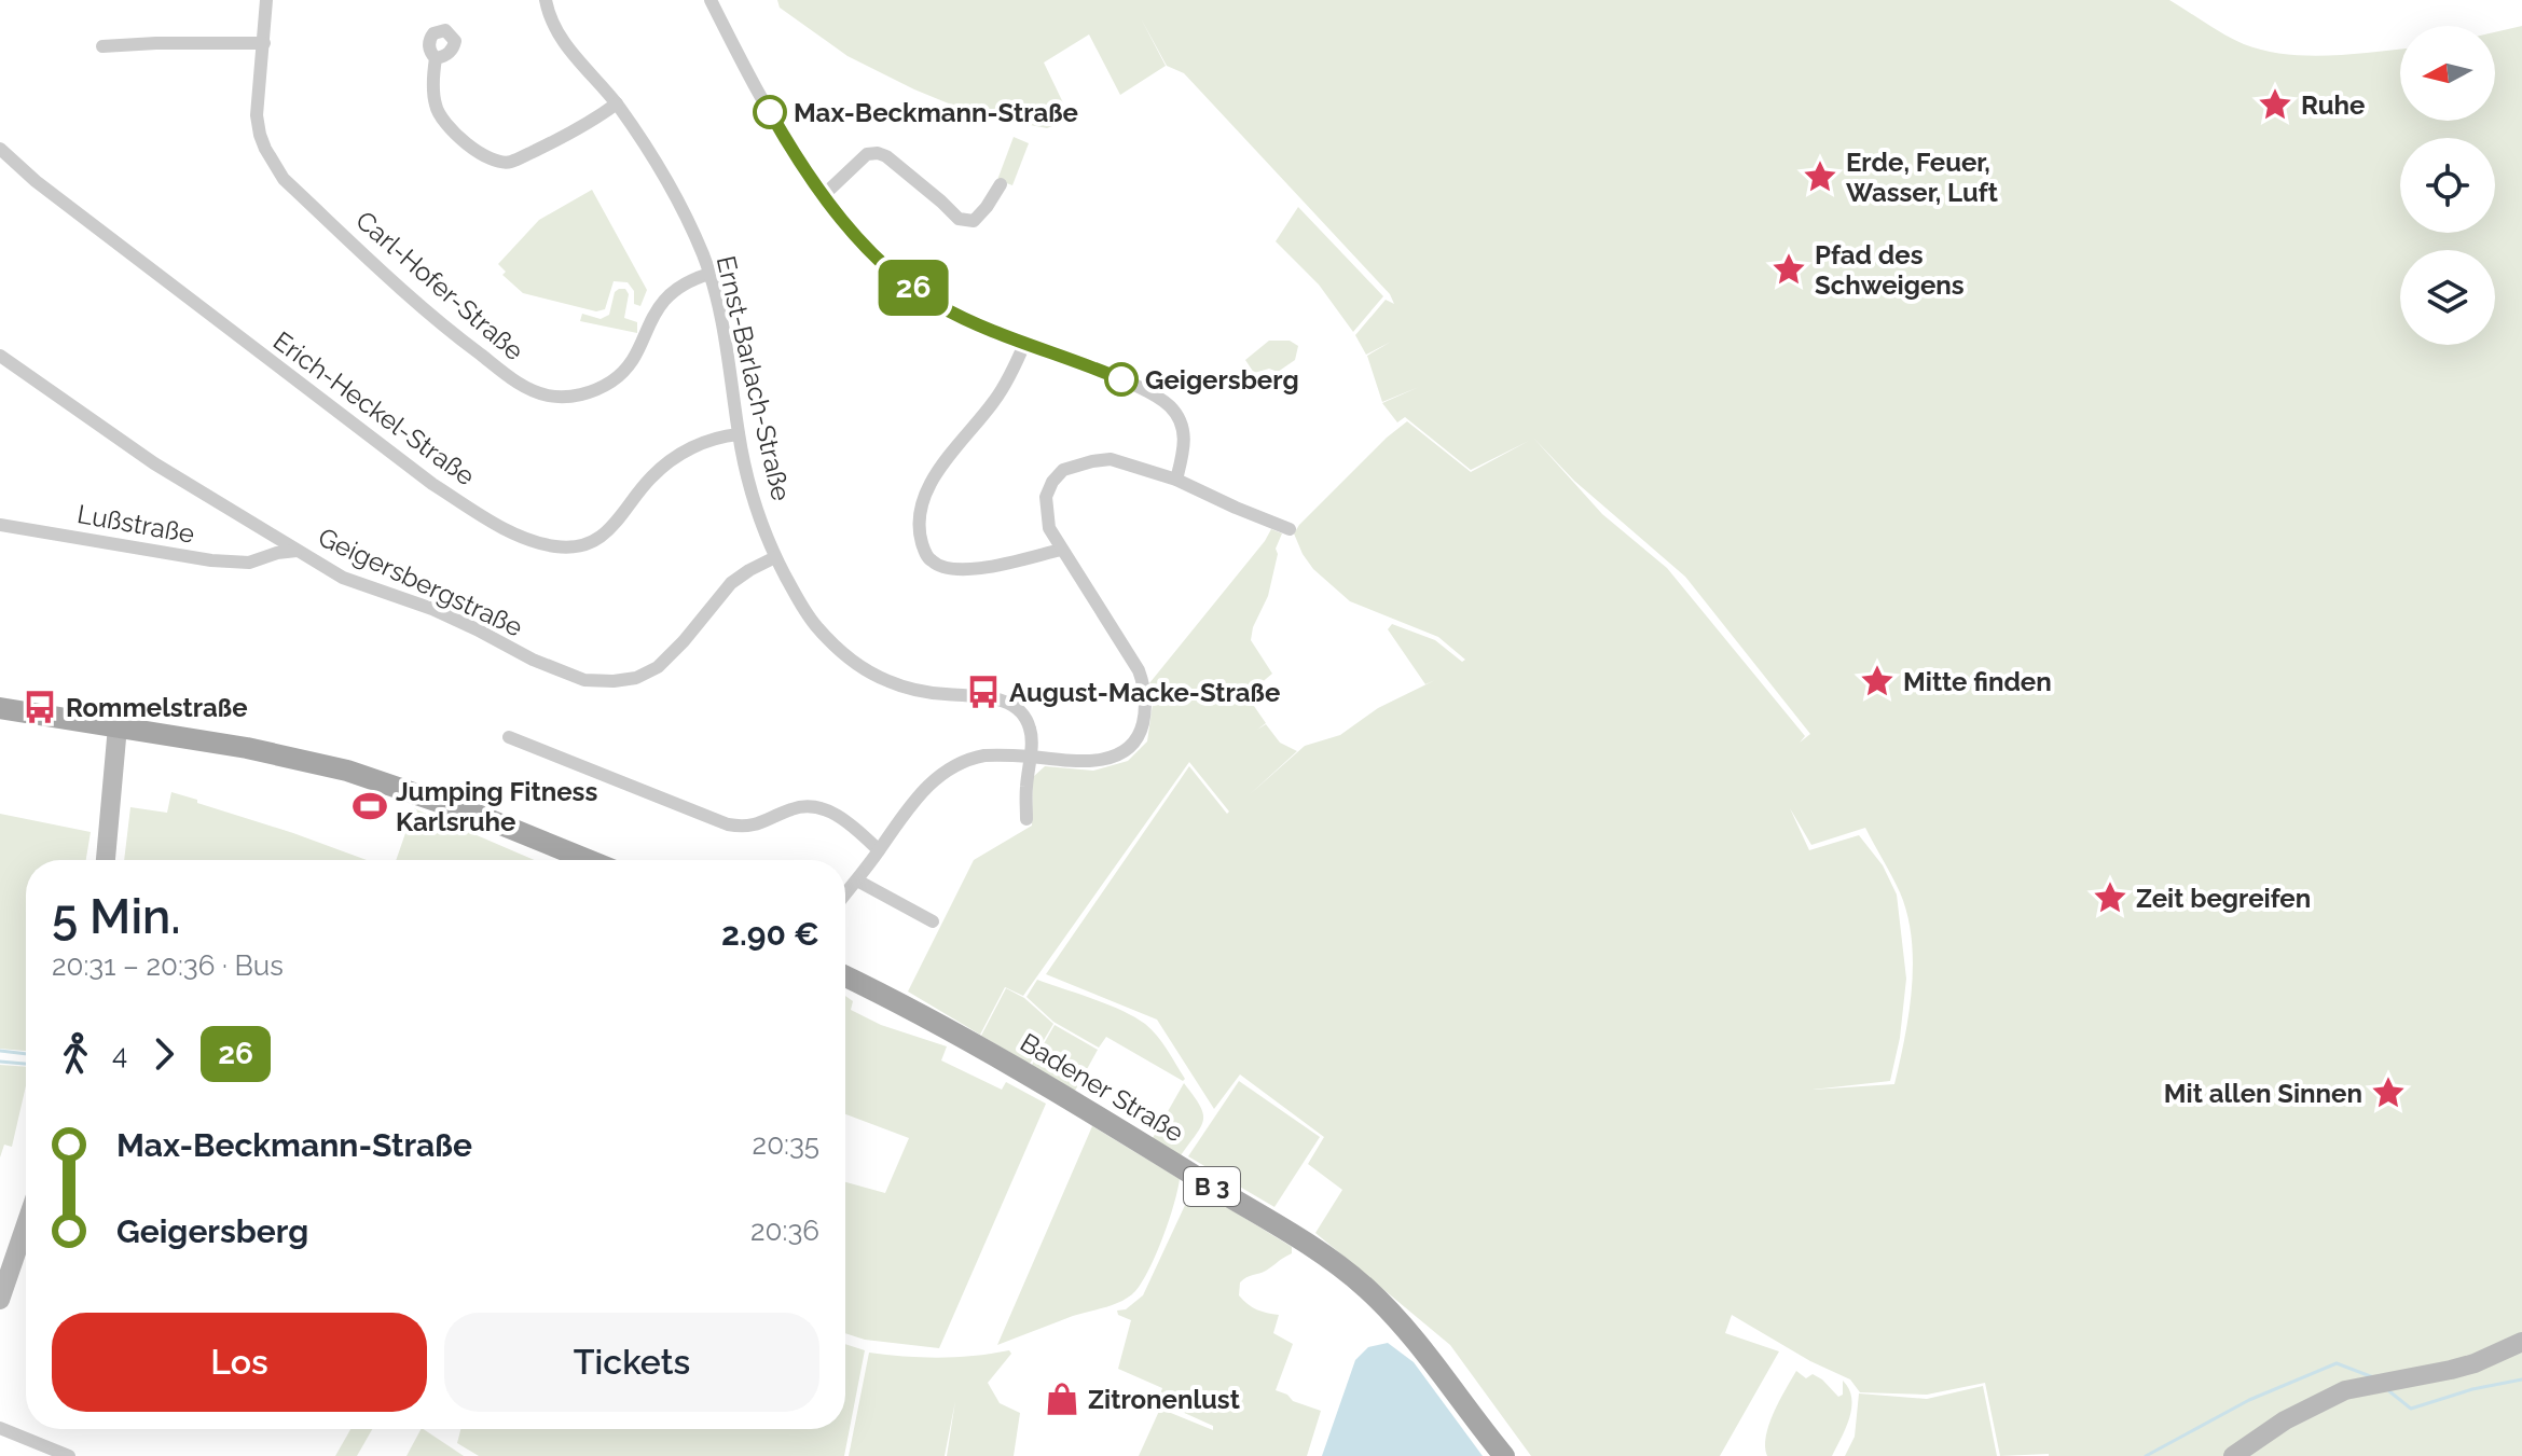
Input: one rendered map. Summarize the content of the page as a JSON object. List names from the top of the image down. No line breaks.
{"streets":{"main road":["Badener Straße","B 3"],"street":["Carl-Hofer-Straße","Ernst-Barlach-Straße","Erich-Heckel-Straße","Lußstraße","Geigersbergstraße"]},"crossings":[["Carl-Hofer-Straße","Ernst-Barlach-Straße"],["Ernst-Barlach-Straße","Erich-Heckel-Straße"],["Ernst-Barlach-Straße","Geigersbergstraße"],["Lußstraße","Geigersbergstraße"]],"places":{"place":["Ruhe","Erde, Feuer, Wasser, Luft","Pfad des Schweigens","Mitte finden","Zeit begreifen","Mit allen Sinnen"],"other":["Max-Beckmann-Straße","Geigersberg"],"bus stop":["August-Macke-Straße","Rommelstraße"],"sports":["Jumping Fitness Karlsruhe"],"shop":["Zitronenlust"]},"lines":["bus line 26"],"north":"left","page":{"on_map":"26","heading":["5 Min.","20:31 – 20:36 · Bus","2.90 €"],"legs":["4","26"],"list":[{"name":"Max-Beckmann-Straße","value":"20:35"},{"name":"Geigersberg","value":"20:36"}],"buttons":["Los","Tickets"]}}
